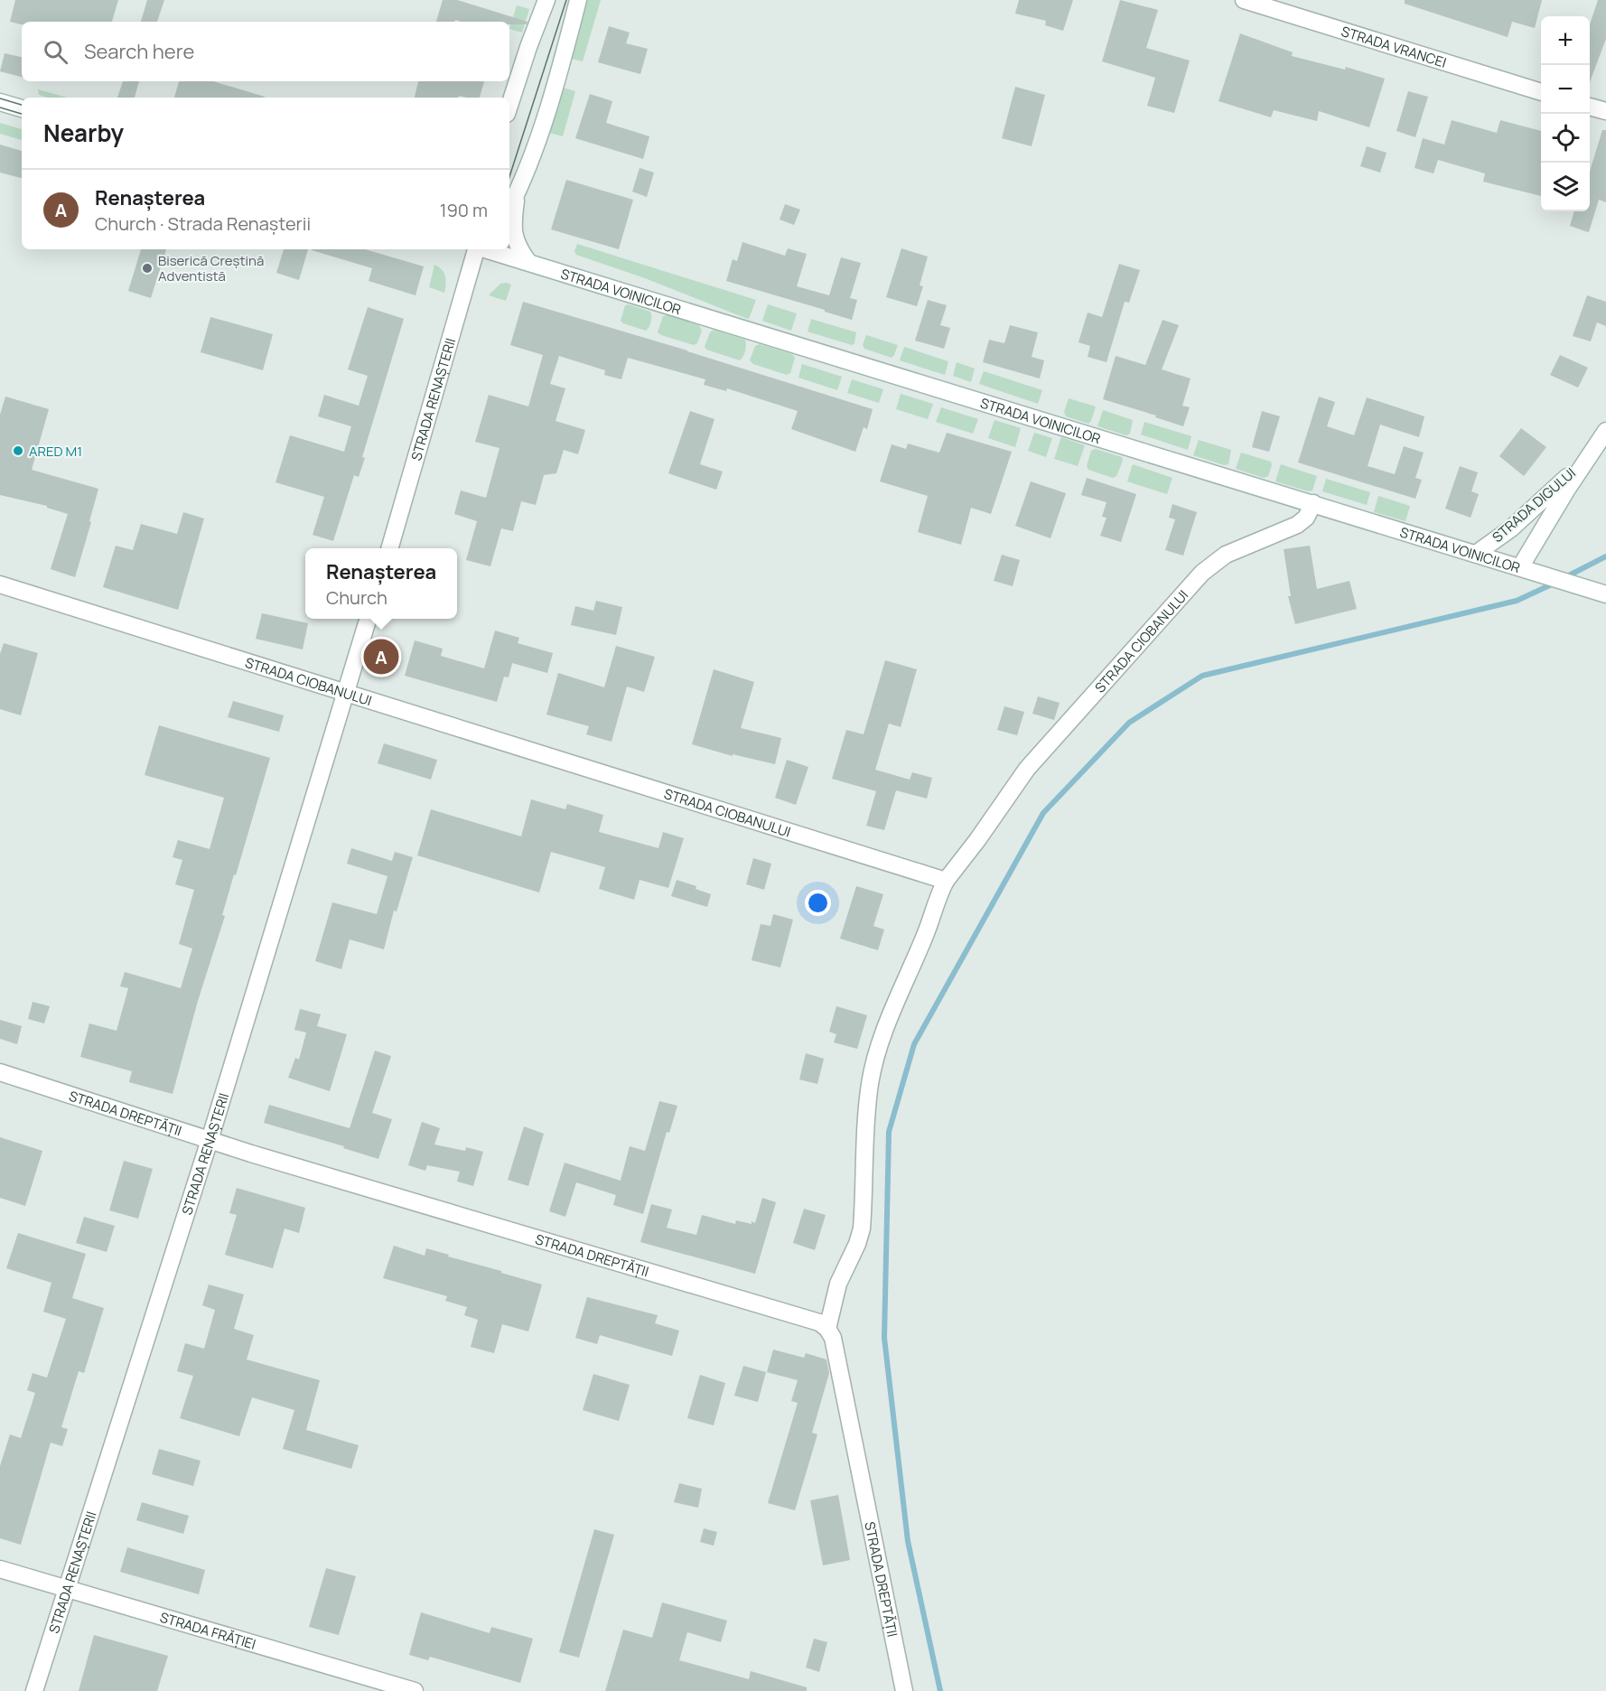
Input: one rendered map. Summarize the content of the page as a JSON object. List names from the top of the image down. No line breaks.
{"streets":{"street":["STRADA VRANCEI","STRADA VOINICILOR","STRADA RENAȘTERII","STRADA DIGULUI","STRADA CIOBANULUI","STRADA DREPTĂȚII","STRADA FRĂȚIEI"]},"crossings":[["STRADA VOINICILOR","STRADA DIGULUI"],["STRADA VOINICILOR","STRADA CIOBANULUI"],["STRADA RENAȘTERII","STRADA CIOBANULUI"],["STRADA RENAȘTERII","STRADA DREPTĂȚII"],["STRADA RENAȘTERII","STRADA FRĂȚIEI"]],"places":["Biserică Creștină Adventistă","ARED M1"],"page":{"map_buttons":["+","−"],"search":"Search here","heading":"Nearby","list":[{"mark":"A","name":"Renașterea","note":"Church · Strada Renașterii","value":"190 m"}],"popup":["Renașterea","Church"],"pins":"A"}}
